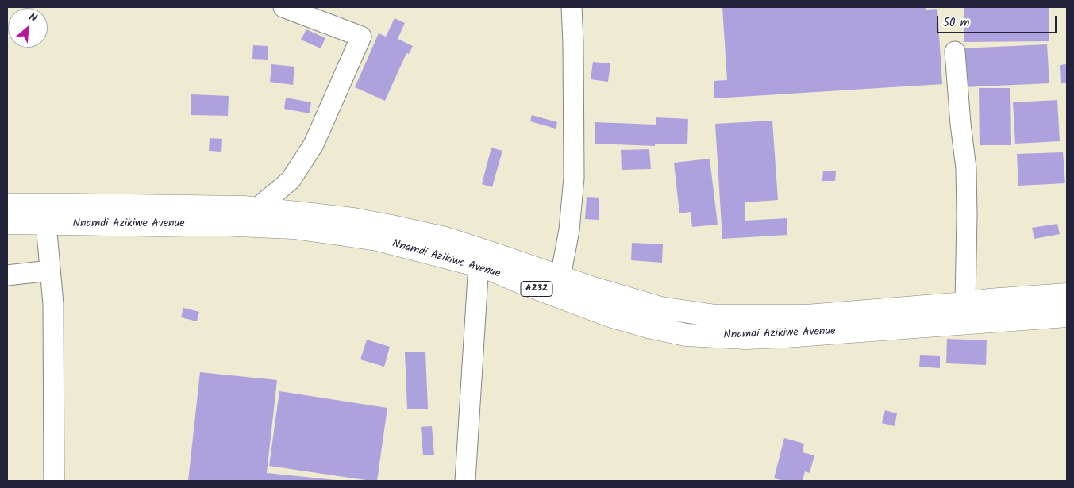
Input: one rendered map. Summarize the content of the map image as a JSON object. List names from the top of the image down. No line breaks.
{"streets":{"main road":["Nnamdi Azikiwe Avenue","A232"]},"scale_bar":"50 m","north":"top right"}
